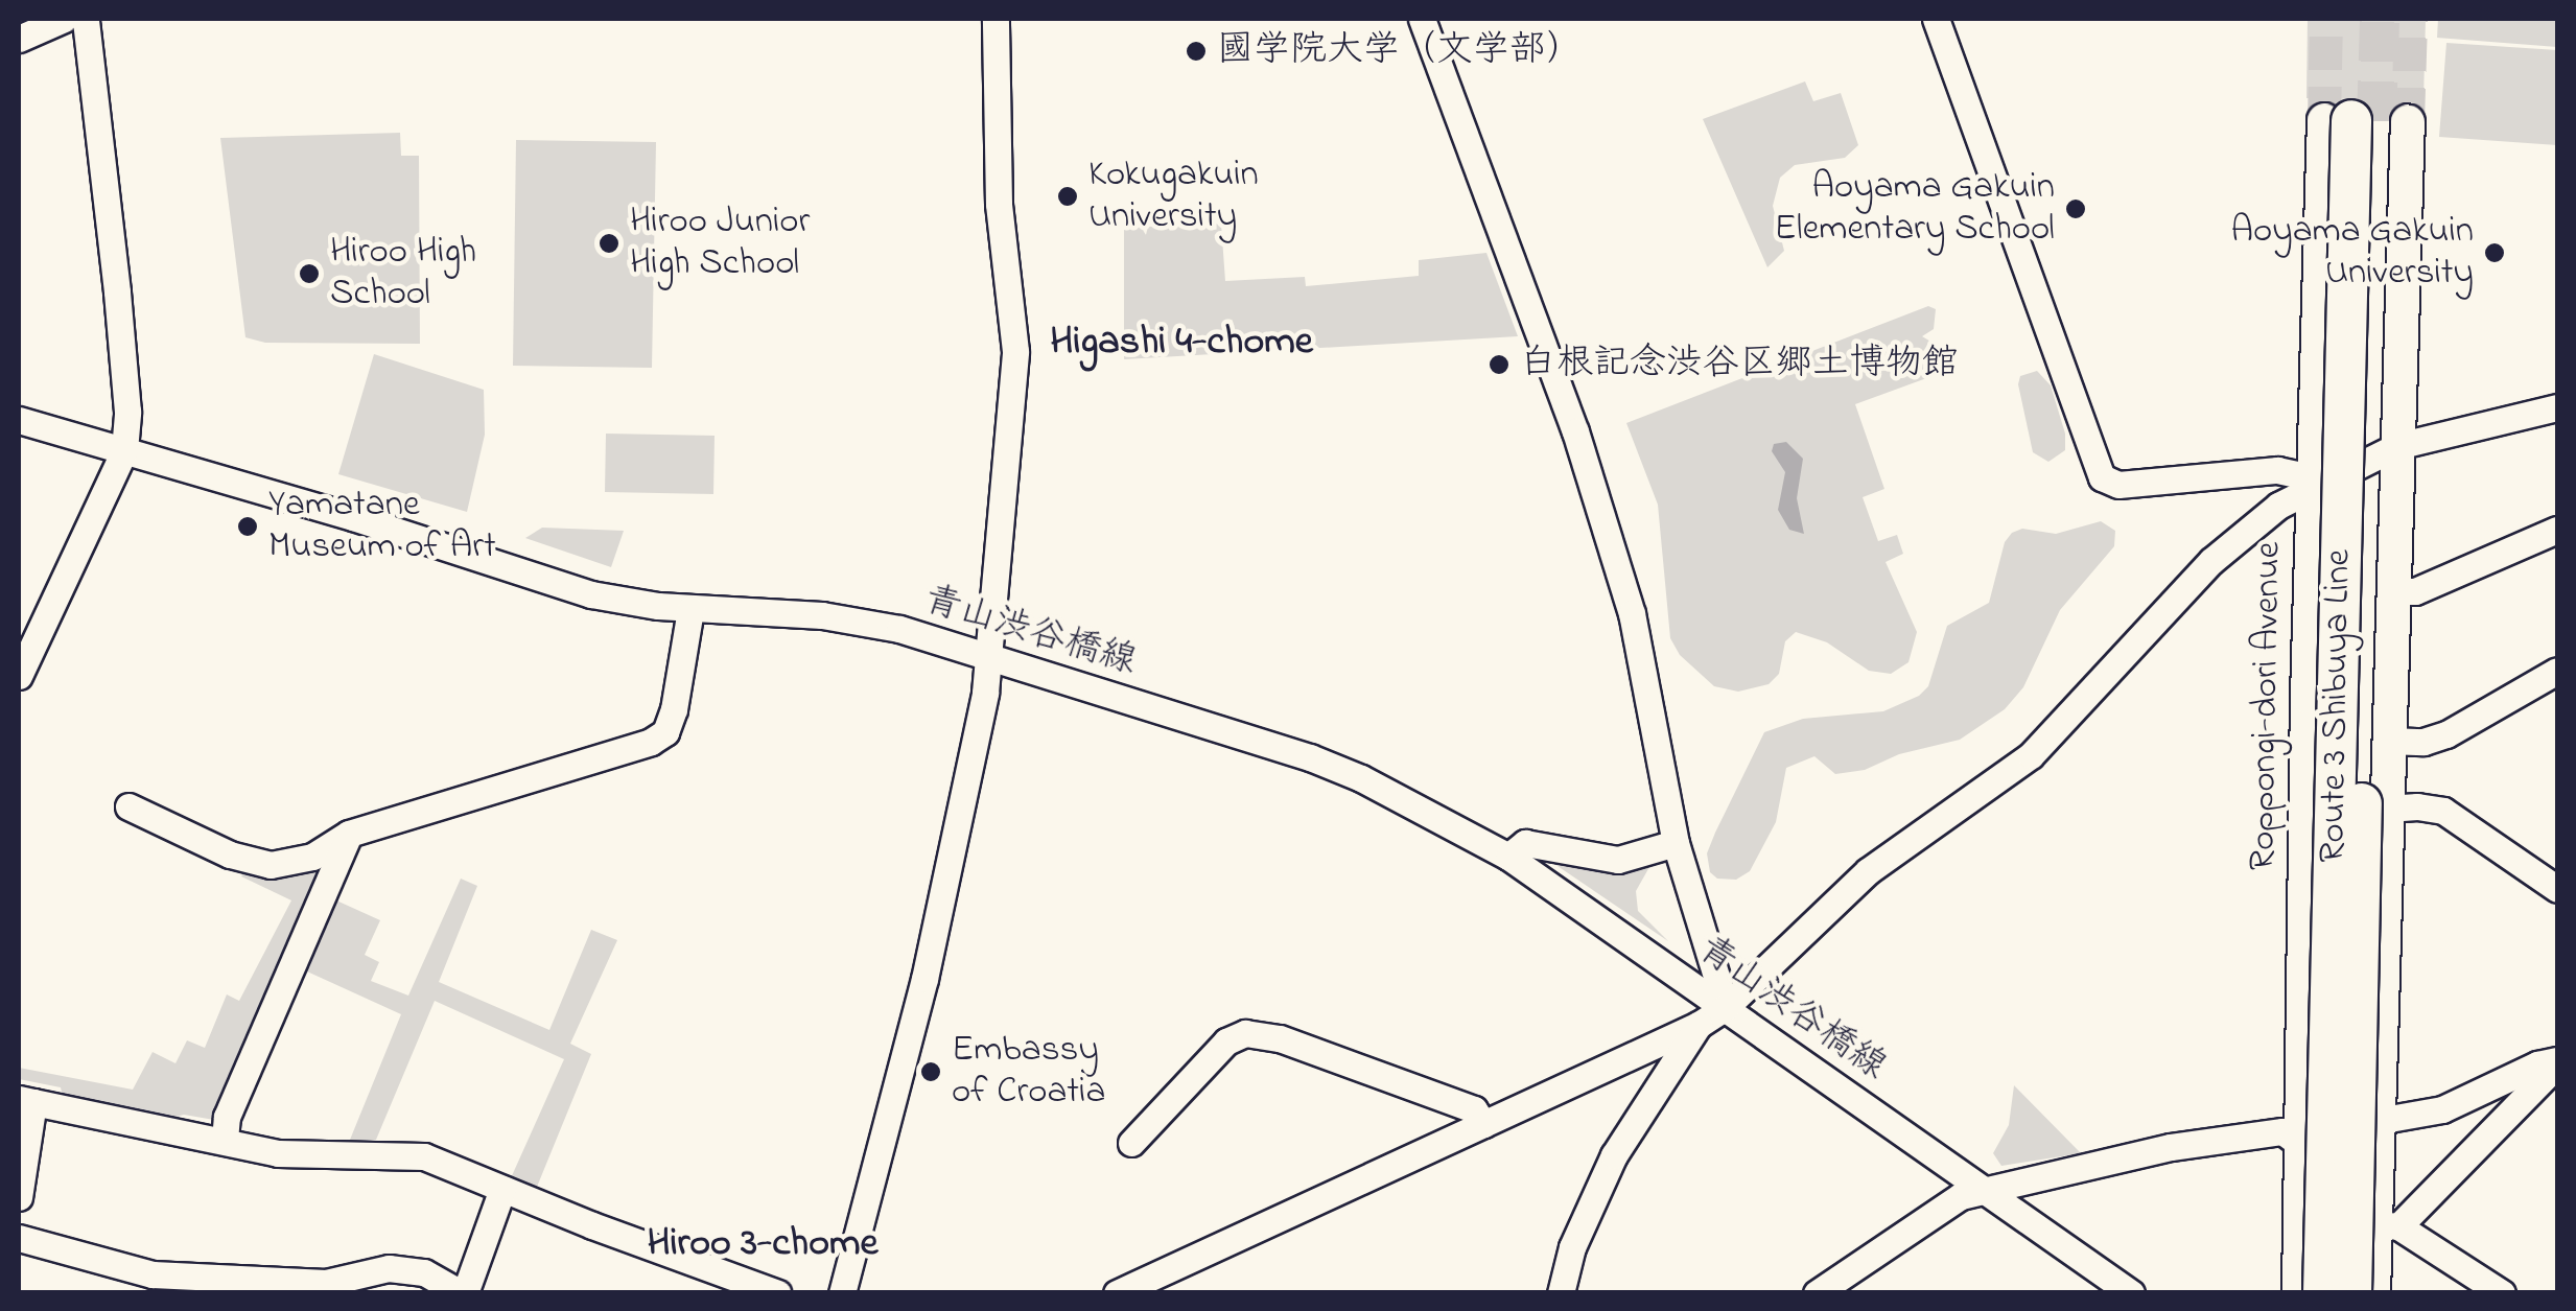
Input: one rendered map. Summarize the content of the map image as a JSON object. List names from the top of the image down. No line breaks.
{"streets":{"highway":["Route 3 Shibuya Line"],"main road":["Roppongi-dori Avenue"],"street":["青山渋谷橋線"]},"crossings":[["Roppongi-dori Avenue","Route 3 Shibuya Line"]],"districts":["Higashi 4-chome","Hiroo 3-chome"],"places":["國学院大学（文学部）","Kokugakuin University","Aoyama Gakuin Elementary School","Hiroo Junior High School","Aoyama Gakuin University","Hiroo High School","白根記念渋谷区郷土博物館","Yamatane Museum of Art","Embassy of Croatia"]}
